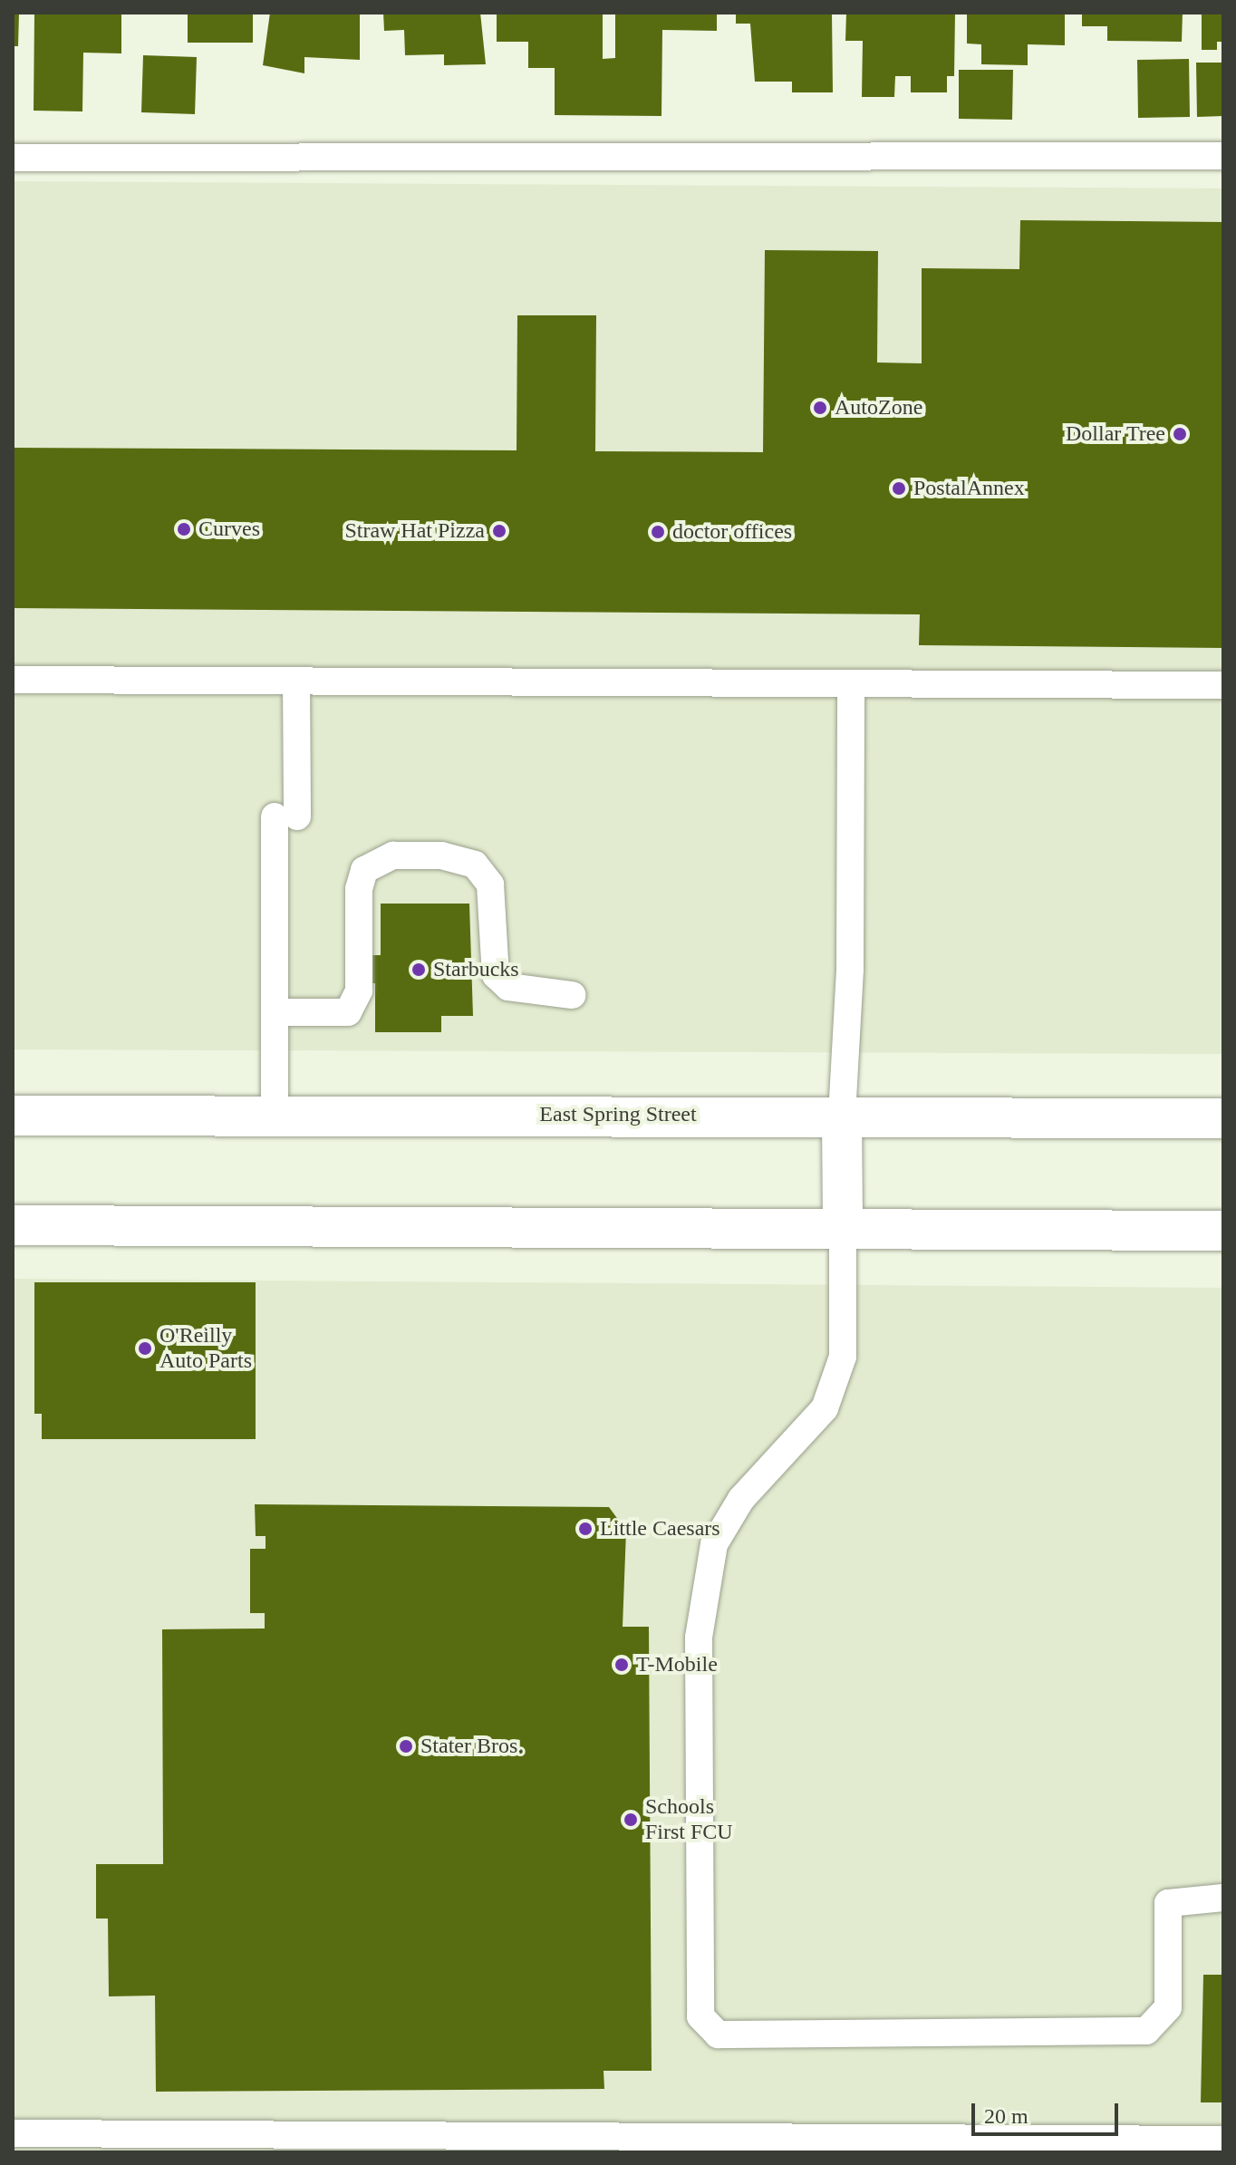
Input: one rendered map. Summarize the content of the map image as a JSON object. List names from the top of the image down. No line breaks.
{"streets":{"main road":["East Spring Street"]},"places":["AutoZone","Dollar Tree","PostalAnnex","Curves","Straw Hat Pizza","doctor offices","Starbucks","O'Reilly Auto Parts","Little Caesars","T-Mobile","Stater Bros.","Schools First FCU"],"scale_bar":"20 m"}
